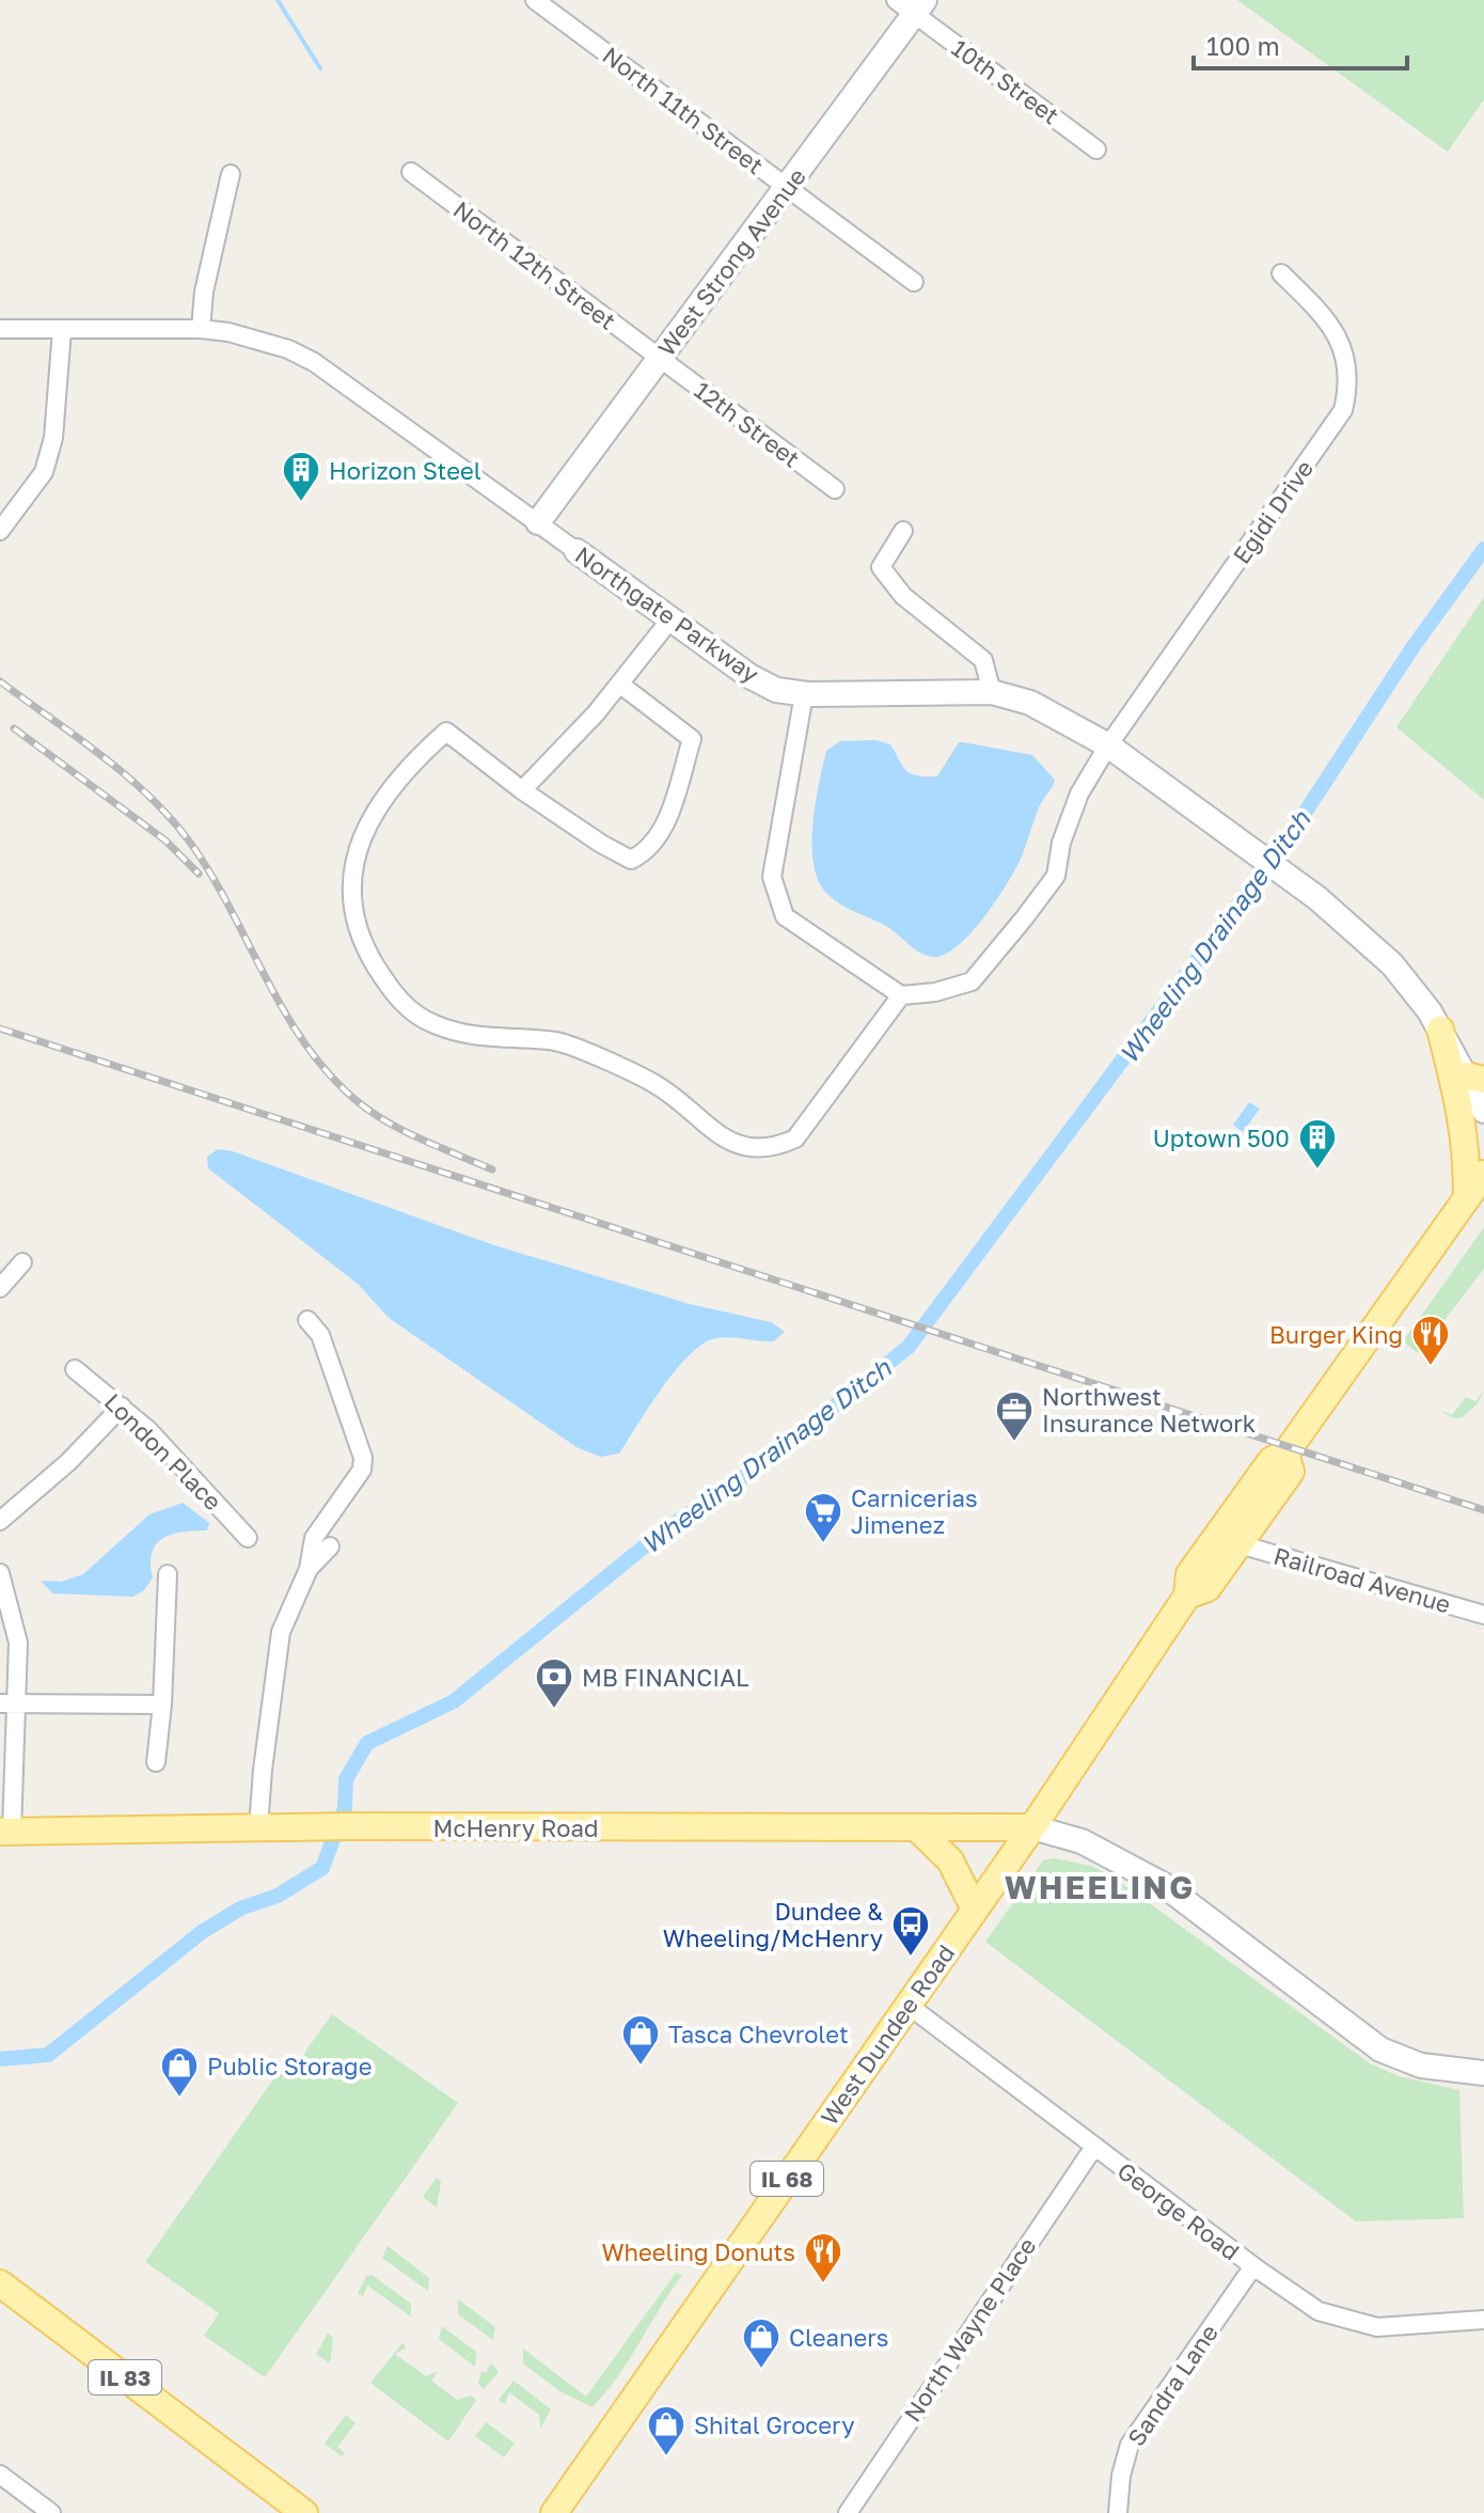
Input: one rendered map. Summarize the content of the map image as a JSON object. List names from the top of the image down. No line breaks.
{"streets":{"main road":["McHenry Road","West Dundee Road","IL 68","IL 83"],"street":["10th Street","North 11th Street","West Strong Avenue","North 12th Street","12th Street","Egidi Drive","Northgate Parkway","London Place","Railroad Avenue","George Road","North Wayne Place","Sandra Lane"]},"crossings":[["10th Street","West Strong Avenue"],["North 11th Street","West Strong Avenue"],["West Strong Avenue","North 12th Street"],["West Strong Avenue","12th Street"],["West Strong Avenue","Northgate Parkway"],["North 12th Street","12th Street"],["Egidi Drive","Northgate Parkway"],["Railroad Avenue","West Dundee Road"],["McHenry Road","West Dundee Road"],["West Dundee Road","George Road"],["George Road","North Wayne Place"],["George Road","Sandra Lane"]],"districts":["WHEELING"],"water":["Wheeling Drainage Ditch"],"places":{"building":["Horizon Steel","Uptown 500"],"restaurant":["Burger King","Wheeling Donuts"],"office":["Northwest Insurance Network"],"supermarket":["Carnicerias Jimenez"],"bank":["MB FINANCIAL"],"bus stop":["Dundee & Wheeling/McHenry"],"shop":["Tasca Chevrolet","Public Storage","Cleaners","Shital Grocery"]},"scale_bar":"100 m"}
